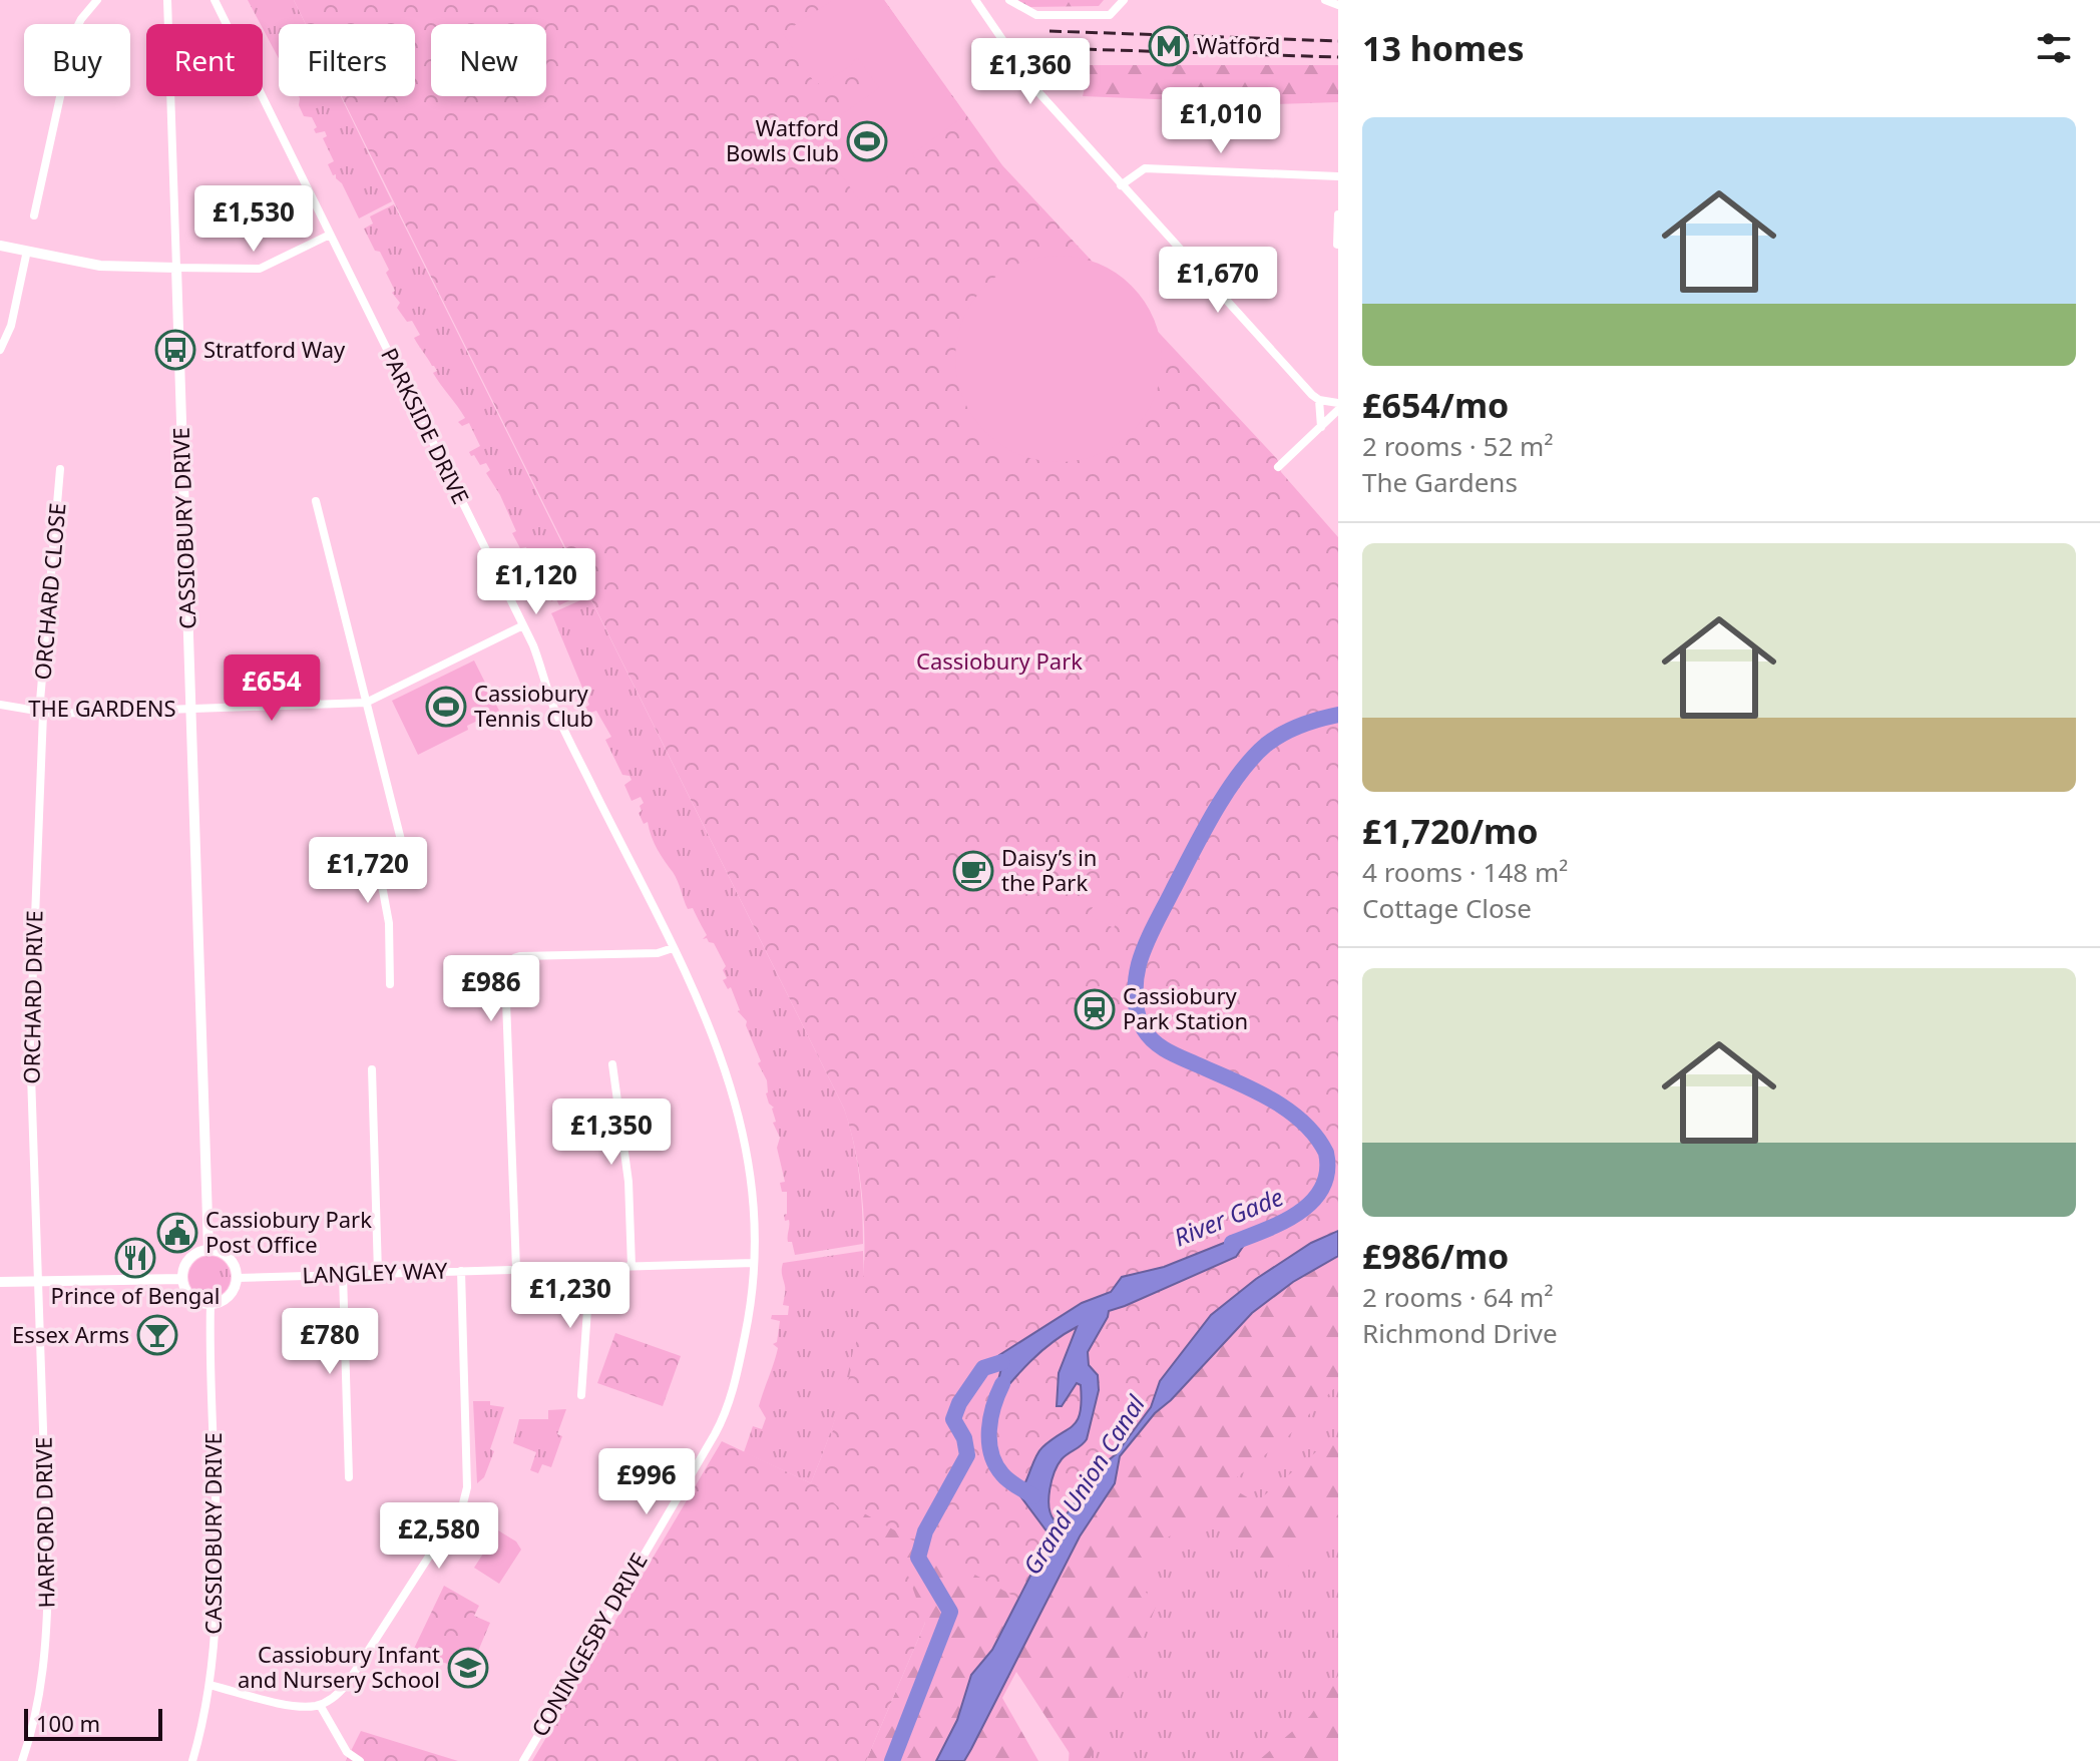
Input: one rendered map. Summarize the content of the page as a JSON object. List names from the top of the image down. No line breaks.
{"streets":{"street":["PARKSIDE DRIVE","CASSIOBURY DRIVE","ORCHARD CLOSE","THE GARDENS","ORCHARD DRIVE","LANGLEY WAY","HARFORD DRIVE","CONINGESBY DRIVE"]},"crossings":[["PARKSIDE DRIVE","THE GARDENS"],["PARKSIDE DRIVE","LANGLEY WAY"],["PARKSIDE DRIVE","CONINGESBY DRIVE"],["CASSIOBURY DRIVE","THE GARDENS"],["CASSIOBURY DRIVE","LANGLEY WAY"],["ORCHARD CLOSE","THE GARDENS"],["ORCHARD CLOSE","ORCHARD DRIVE"],["THE GARDENS","ORCHARD DRIVE"],["ORCHARD DRIVE","HARFORD DRIVE"],["LANGLEY WAY","CONINGESBY DRIVE"]],"water":["River Gade","Grand Union Canal"],"parks":["Cassiobury Park"],"places":{"metro station":["Watford"],"sports":["Watford Bowls Club","Cassiobury Tennis Club"],"bus stop":["Stratford Way"],"cafe":["Daisy’s in the Park"],"station":["Cassiobury Park Station"],"public building":["Cassiobury Park Post Office"],"restaurant":["Prince of Bengal"],"bar":["Essex Arms"],"school or university":["Cassiobury Infant and Nursery School"]},"scale_bar":"100 m","page":{"heading":"13 homes","chip":["Buy","Rent","Filters","New"],"price":["£1,360","£1,010","£1,530","£1,670","£1,120","£654","£1,720","£986","£1,350","£1,230","£780","£996","£2,580"],"list":[{"name":"£654/mo","note":"2 rooms · 52 m² · The Gardens"},{"name":"£1,720/mo","note":"4 rooms · 148 m² · Cottage Close"},{"name":"£986/mo","note":"2 rooms · 64 m² · Richmond Drive"}],"scale":"100 m"}}
